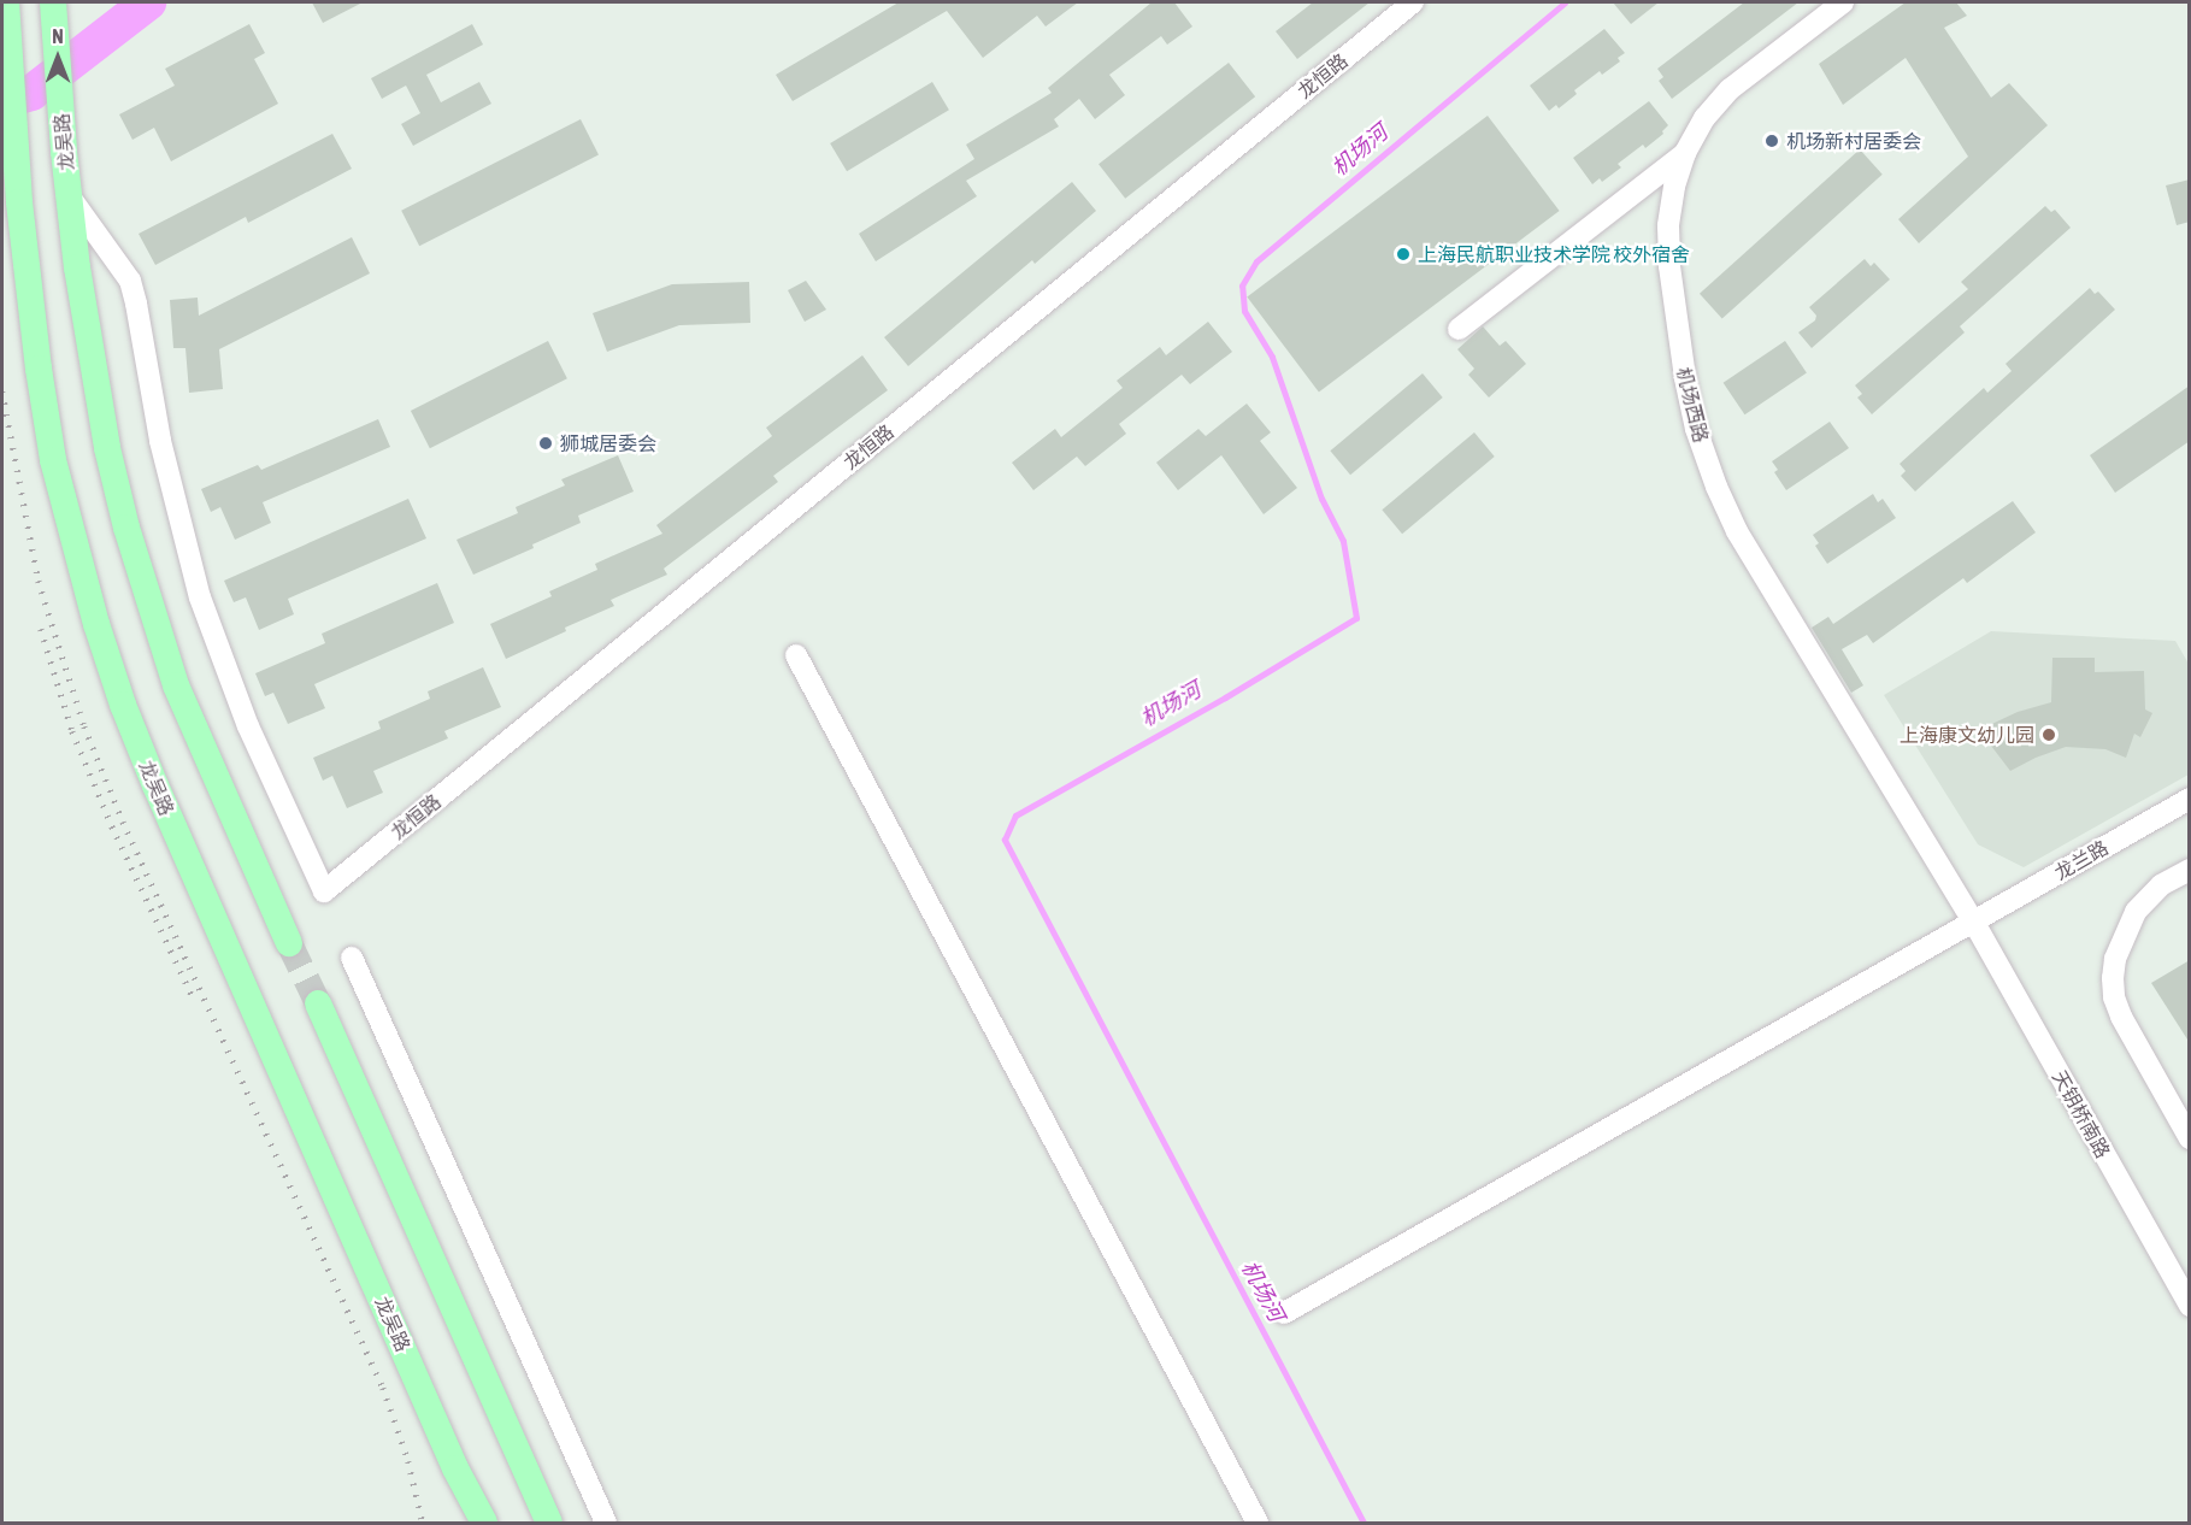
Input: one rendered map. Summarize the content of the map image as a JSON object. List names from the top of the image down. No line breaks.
{"streets":{"main road":["龙吴路"],"street":["龙恒路","机场西路","龙兰路","天钥桥南路"]},"crossings":[["龙恒路","龙吴路"],["机场西路","龙兰路"],["机场西路","天钥桥南路"],["龙兰路","天钥桥南路"]],"water":["机场河"],"places":["机场新村居委会","上海民航职业技术学院 校外宿舍","狮城居委会","上海康文幼儿园"],"north":"top"}
